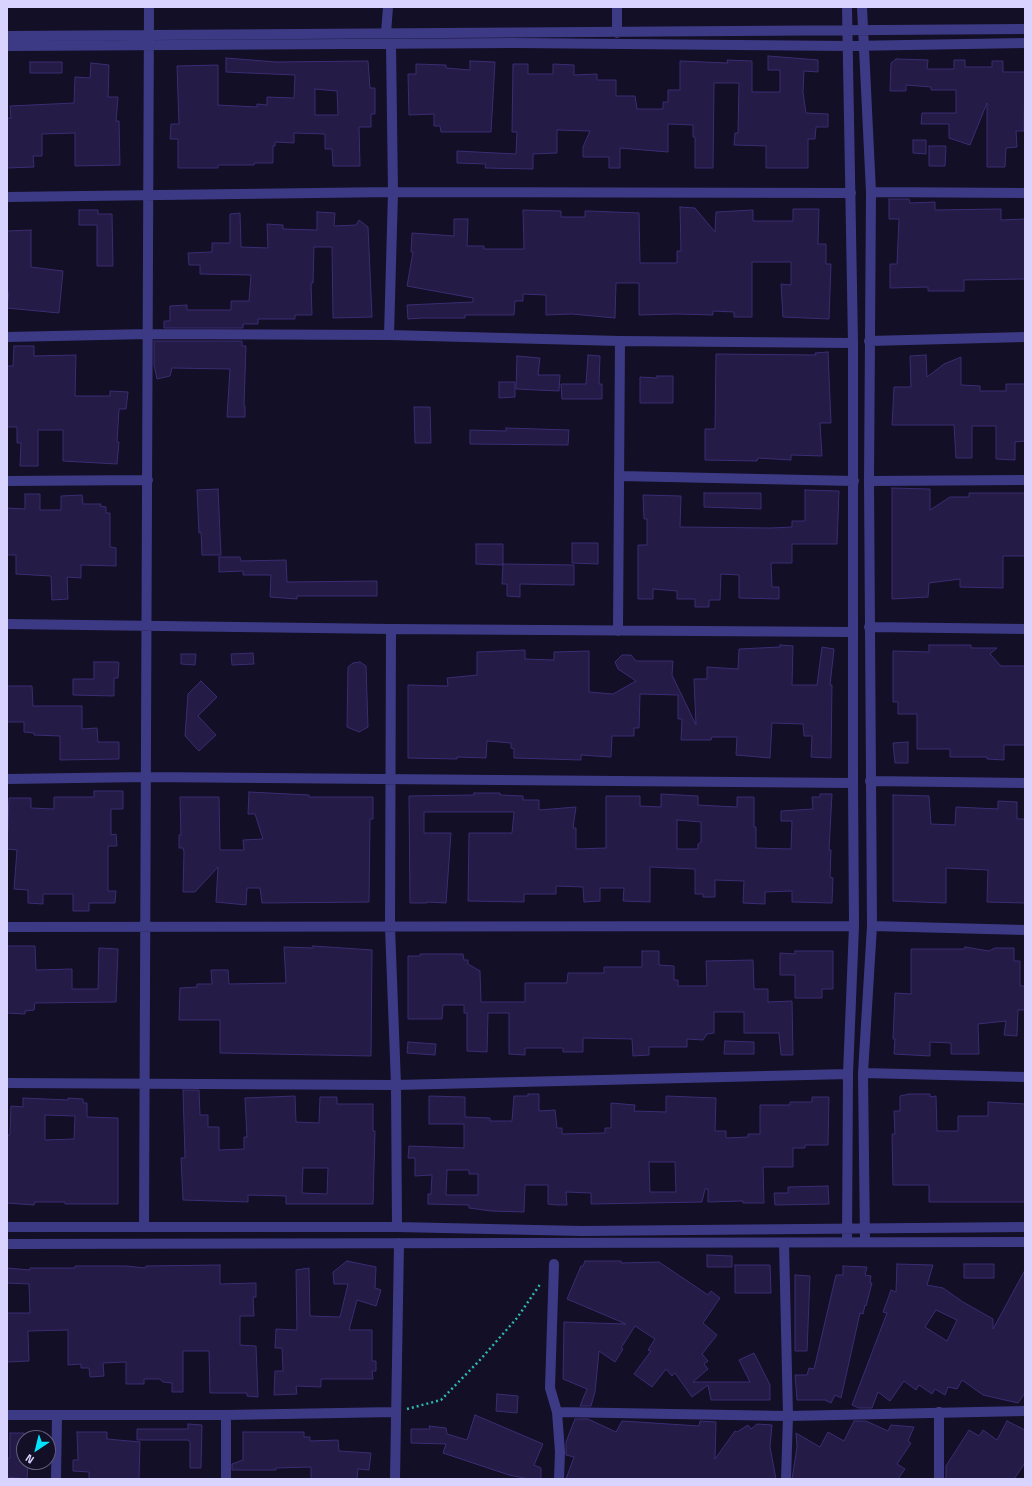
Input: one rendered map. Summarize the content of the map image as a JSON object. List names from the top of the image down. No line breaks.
{"north":"bottom left"}
